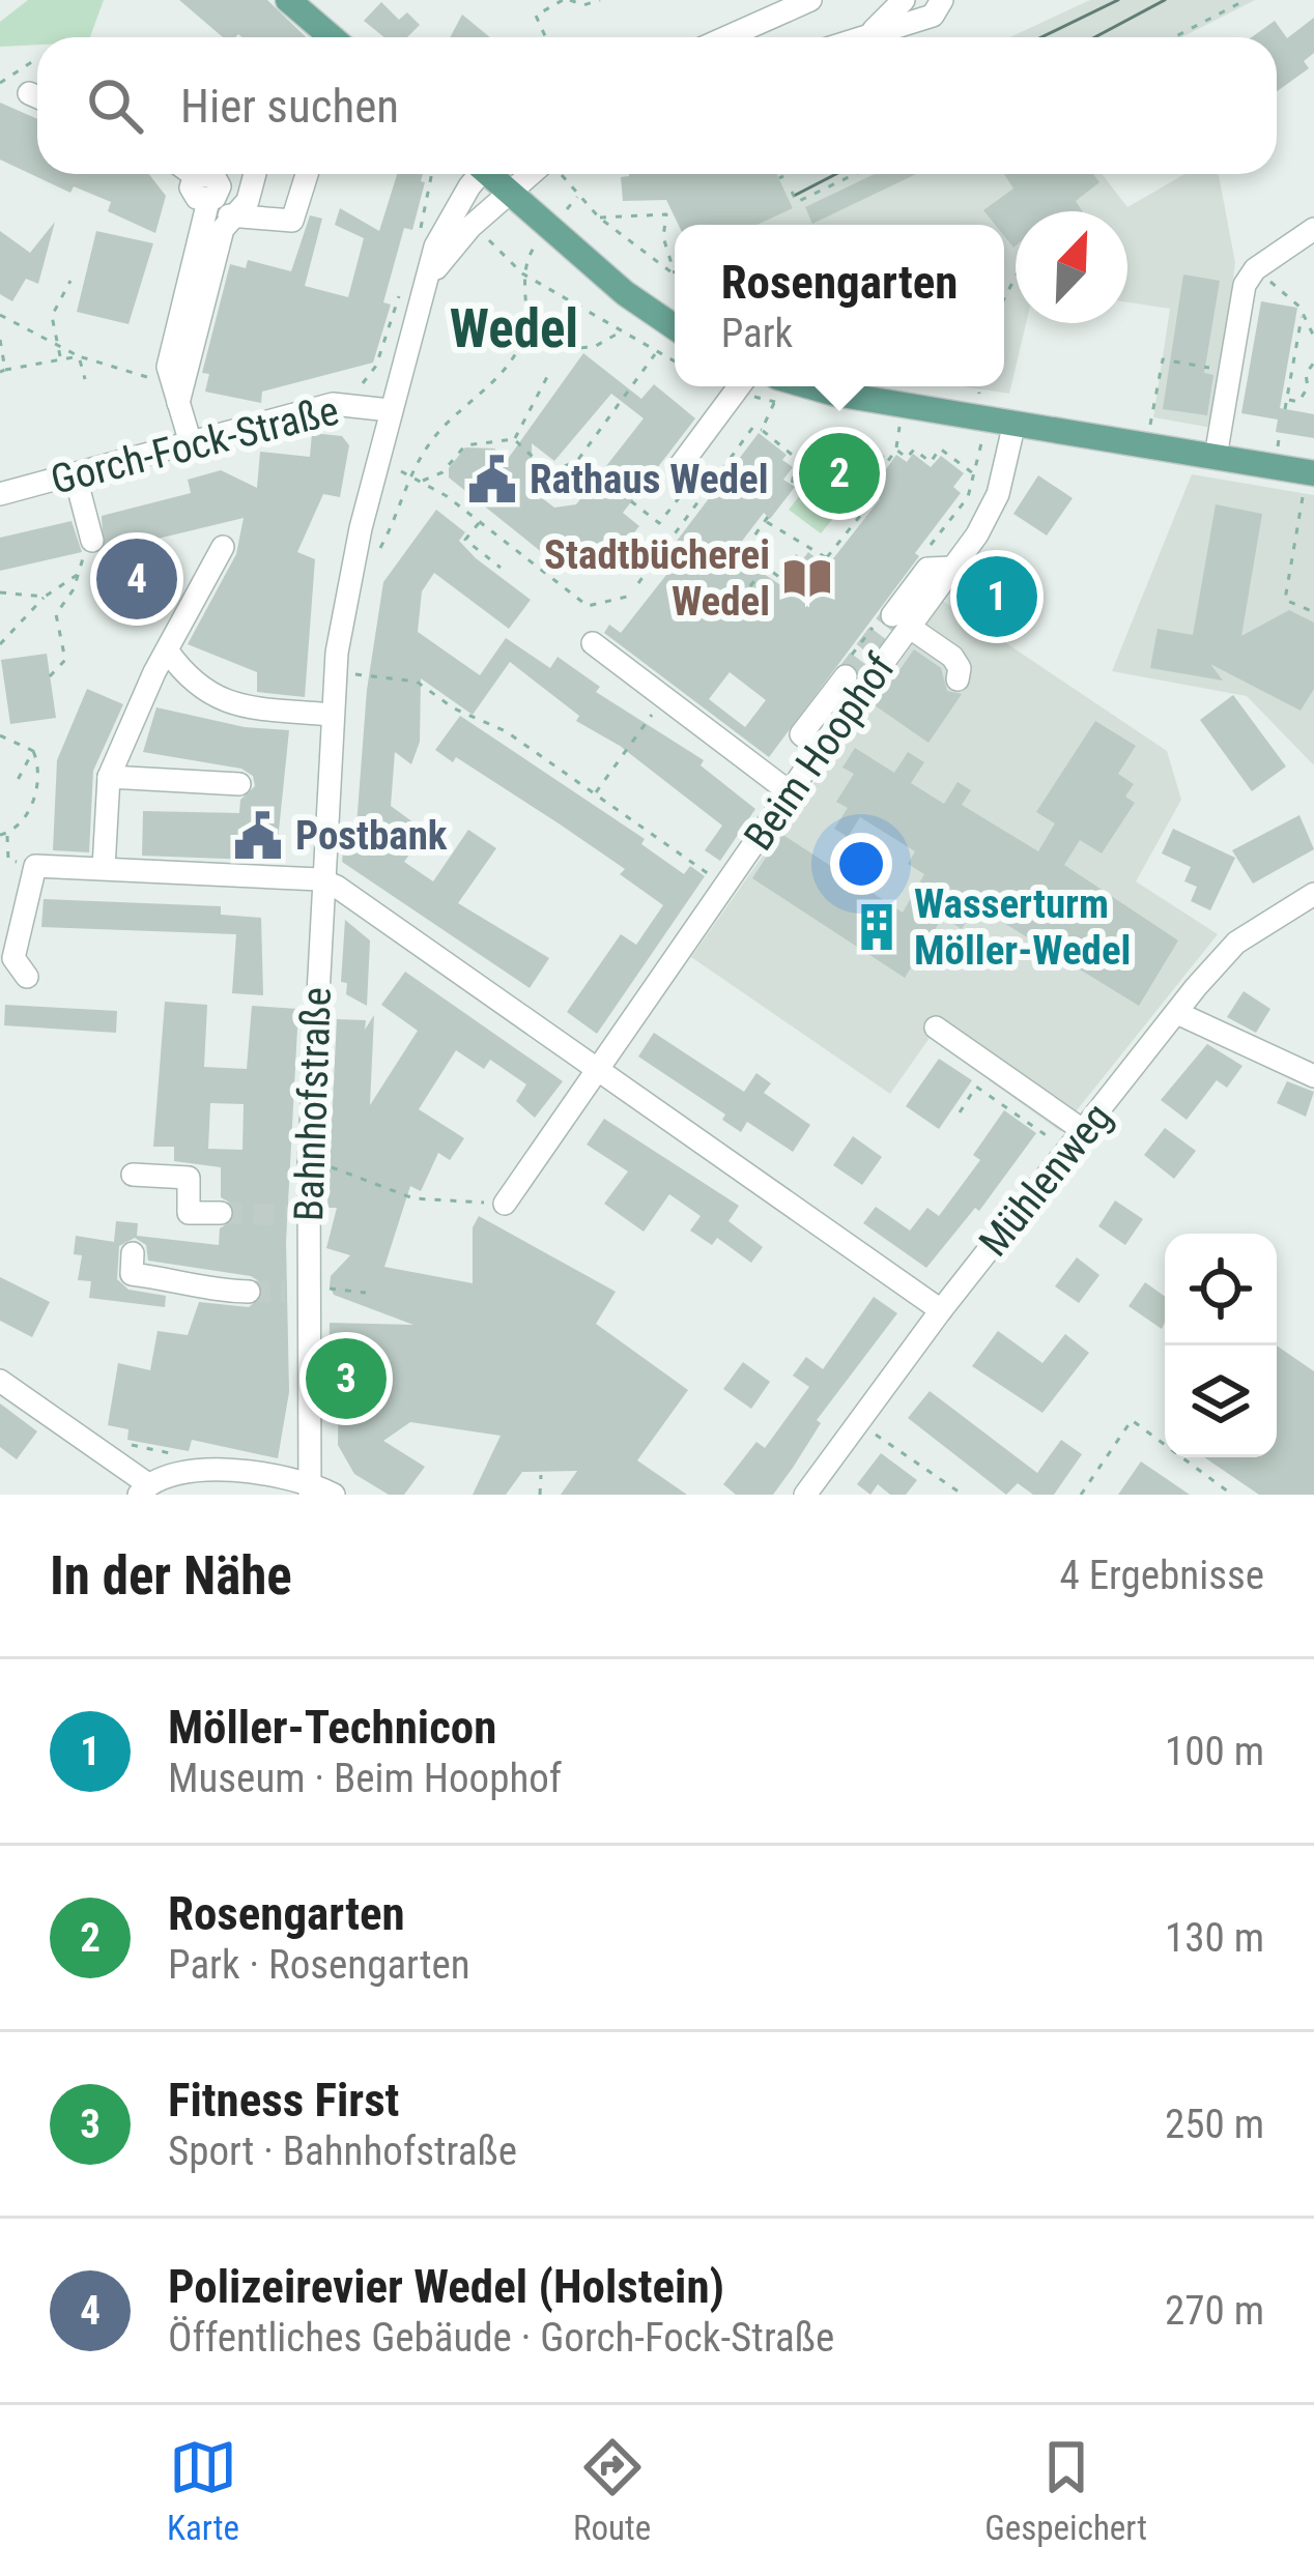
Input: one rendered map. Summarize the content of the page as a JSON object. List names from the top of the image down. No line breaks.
{"streets":{"street":["Gorch-Fock-Straße","Beim Hoophof","Bahnhofstraße","Mühlenweg"]},"crossings":[["Gorch-Fock-Straße","Bahnhofstraße"]],"districts":["Wedel"],"places":{"public building":["Rathaus Wedel","Postbank"],"library":["Stadtbücherei Wedel"],"building":["Wasserturm Möller-Wedel"]},"north":"top right","page":{"search":"Hier suchen","popup":["Rosengarten","Park"],"pins":["2","4","1","3"],"heading":["In der Nähe","4 Ergebnisse"],"list":[{"mark":"1","name":"Möller-Technicon","note":"Museum · Beim Hoophof","value":"100 m"},{"mark":"2","name":"Rosengarten","note":"Park · Rosengarten","value":"130 m"},{"mark":"3","name":"Fitness First","note":"Sport · Bahnhofstraße","value":"250 m"},{"mark":"4","name":"Polizeirevier Wedel (Holstein)","note":"Öffentliches Gebäude · Gorch-Fock-Straße","value":"270 m"}],"nav":["Karte","Route","Gespeichert"]}}
